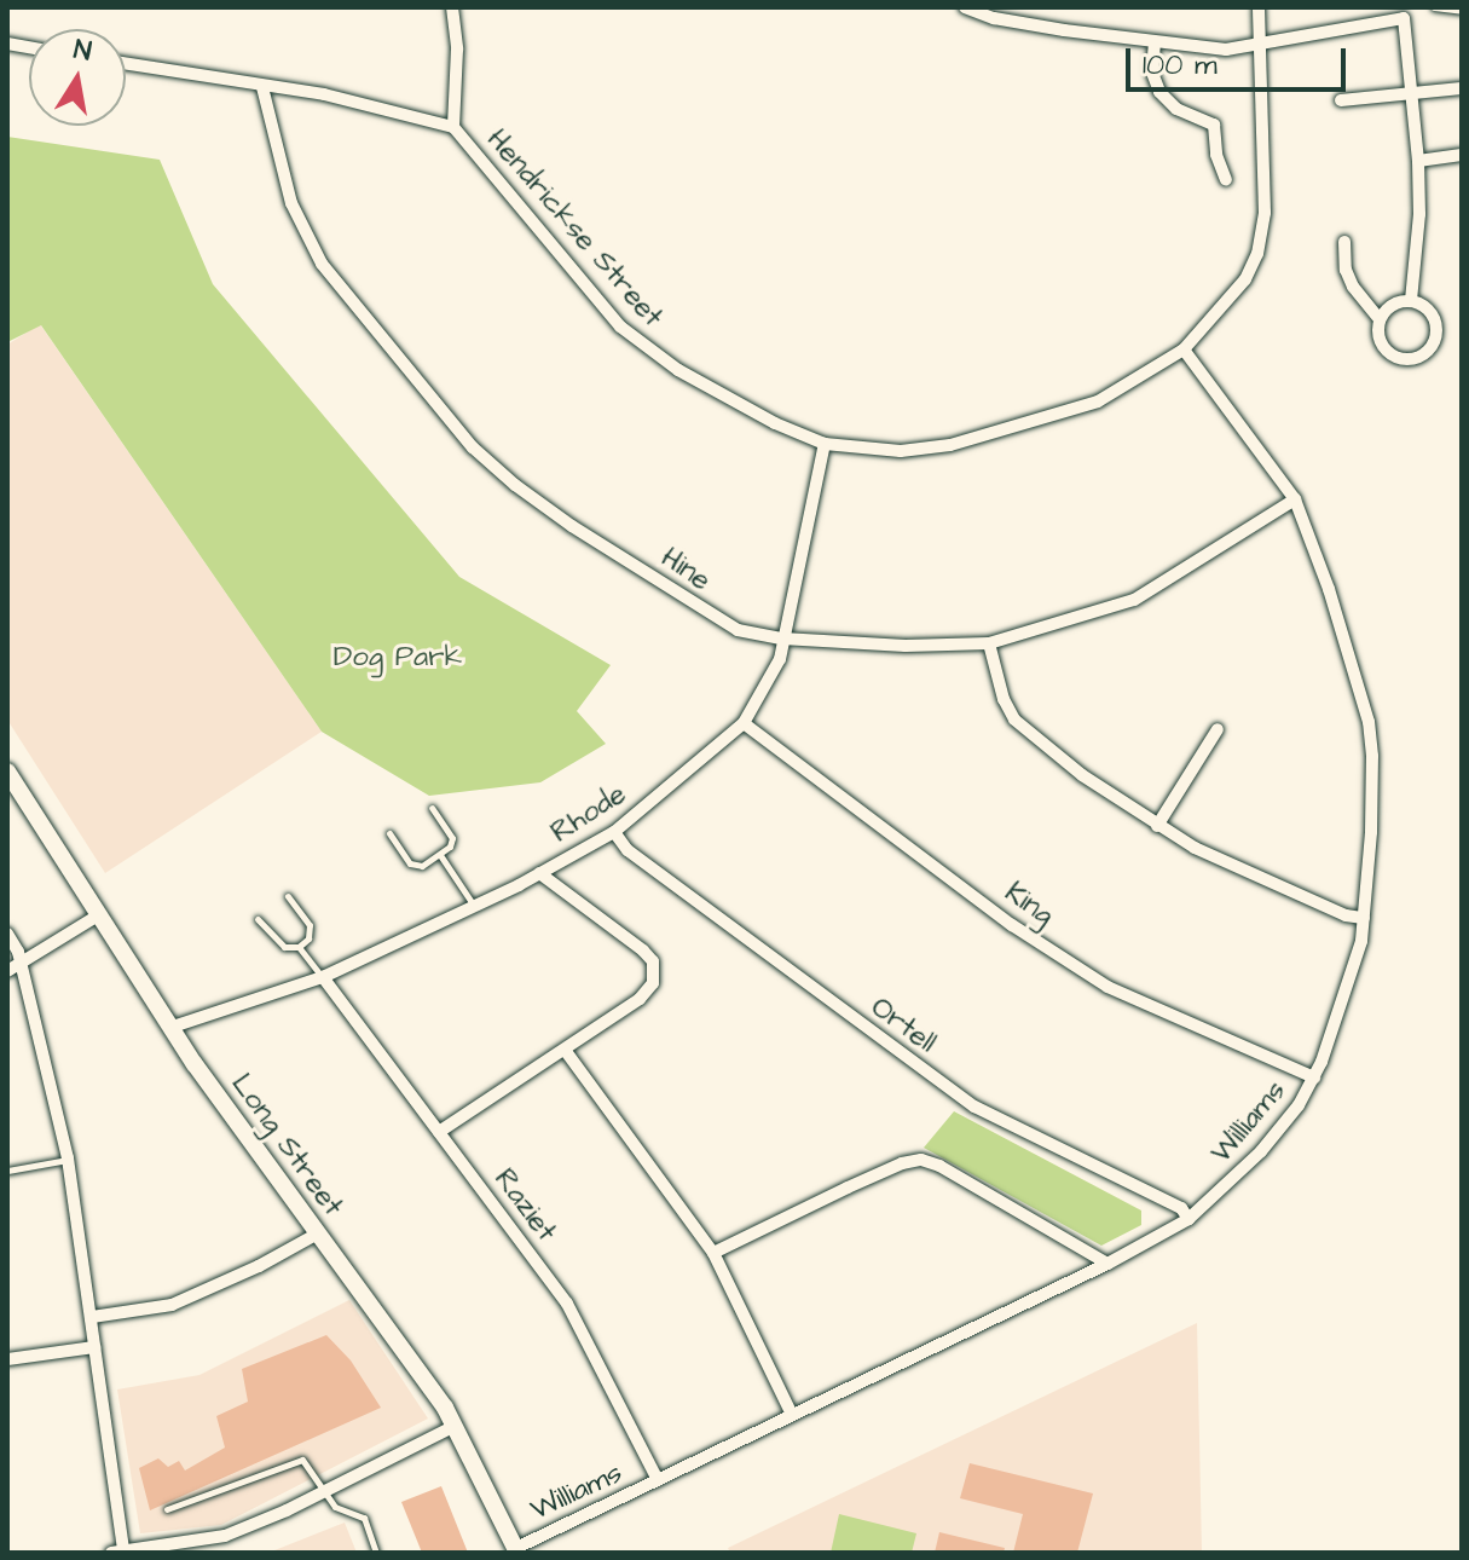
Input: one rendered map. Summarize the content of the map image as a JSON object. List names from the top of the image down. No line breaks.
{"streets":{"street":["Hendrickse Street","Hine","Rhode","King","Ortell","Williams","Long Street","Raziet"]},"crossings":[["Hendrickse Street","Rhode"],["Hendrickse Street","Williams"],["Hine","Rhode"],["Hine","Williams"],["Rhode","King"],["Rhode","Ortell"],["Rhode","Long Street"],["Rhode","Raziet"],["King","Williams"],["Ortell","Williams"],["Williams","Long Street"],["Williams","Raziet"]],"parks":["Dog Park"],"scale_bar":"100 m","north":"top"}
